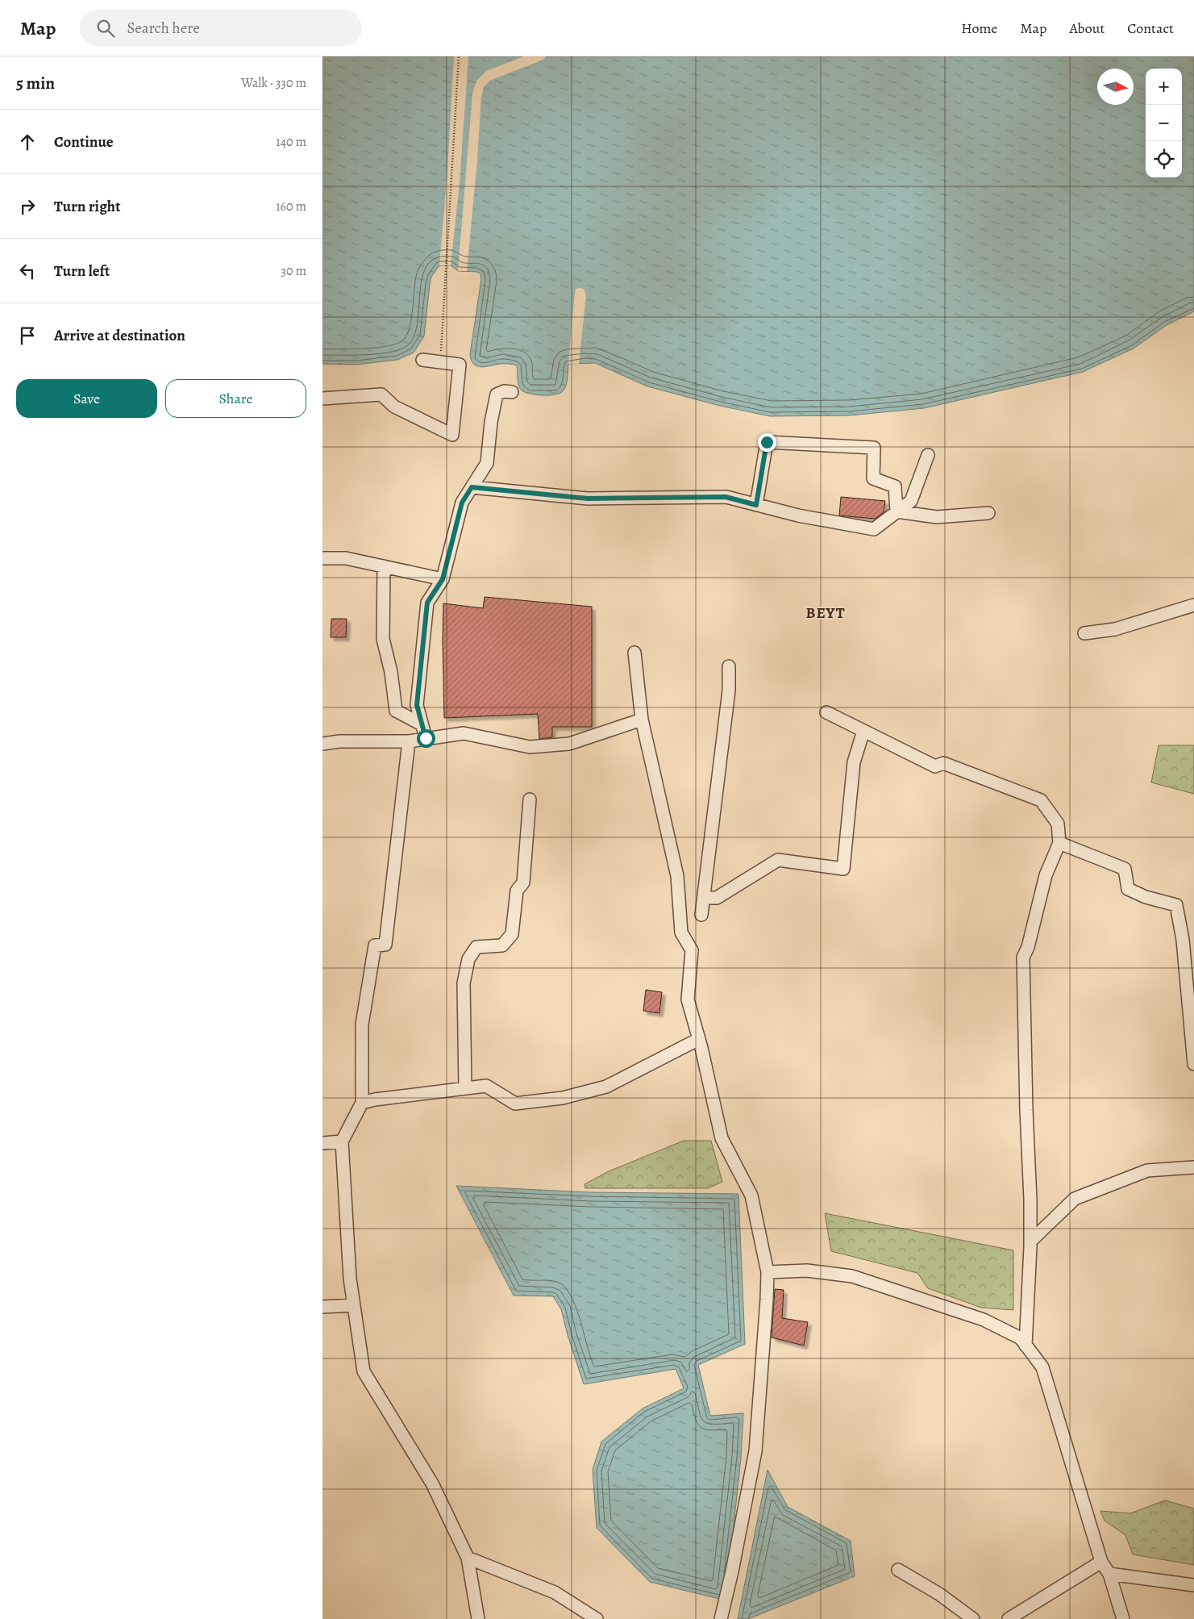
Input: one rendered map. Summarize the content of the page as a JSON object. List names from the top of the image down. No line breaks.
{"districts":["BEYT"],"north":"right","page":{"header":"Map","search":"Search here","nav":["Home","Map","About","Contact"],"heading":["5 min","Walk · 330 m"],"map_buttons":["+","−"],"list":[["Continue","140 m"],["Turn right","160 m"],["Turn left","30 m"],"Arrive at destination"],"buttons":["Save","Share"]}}
